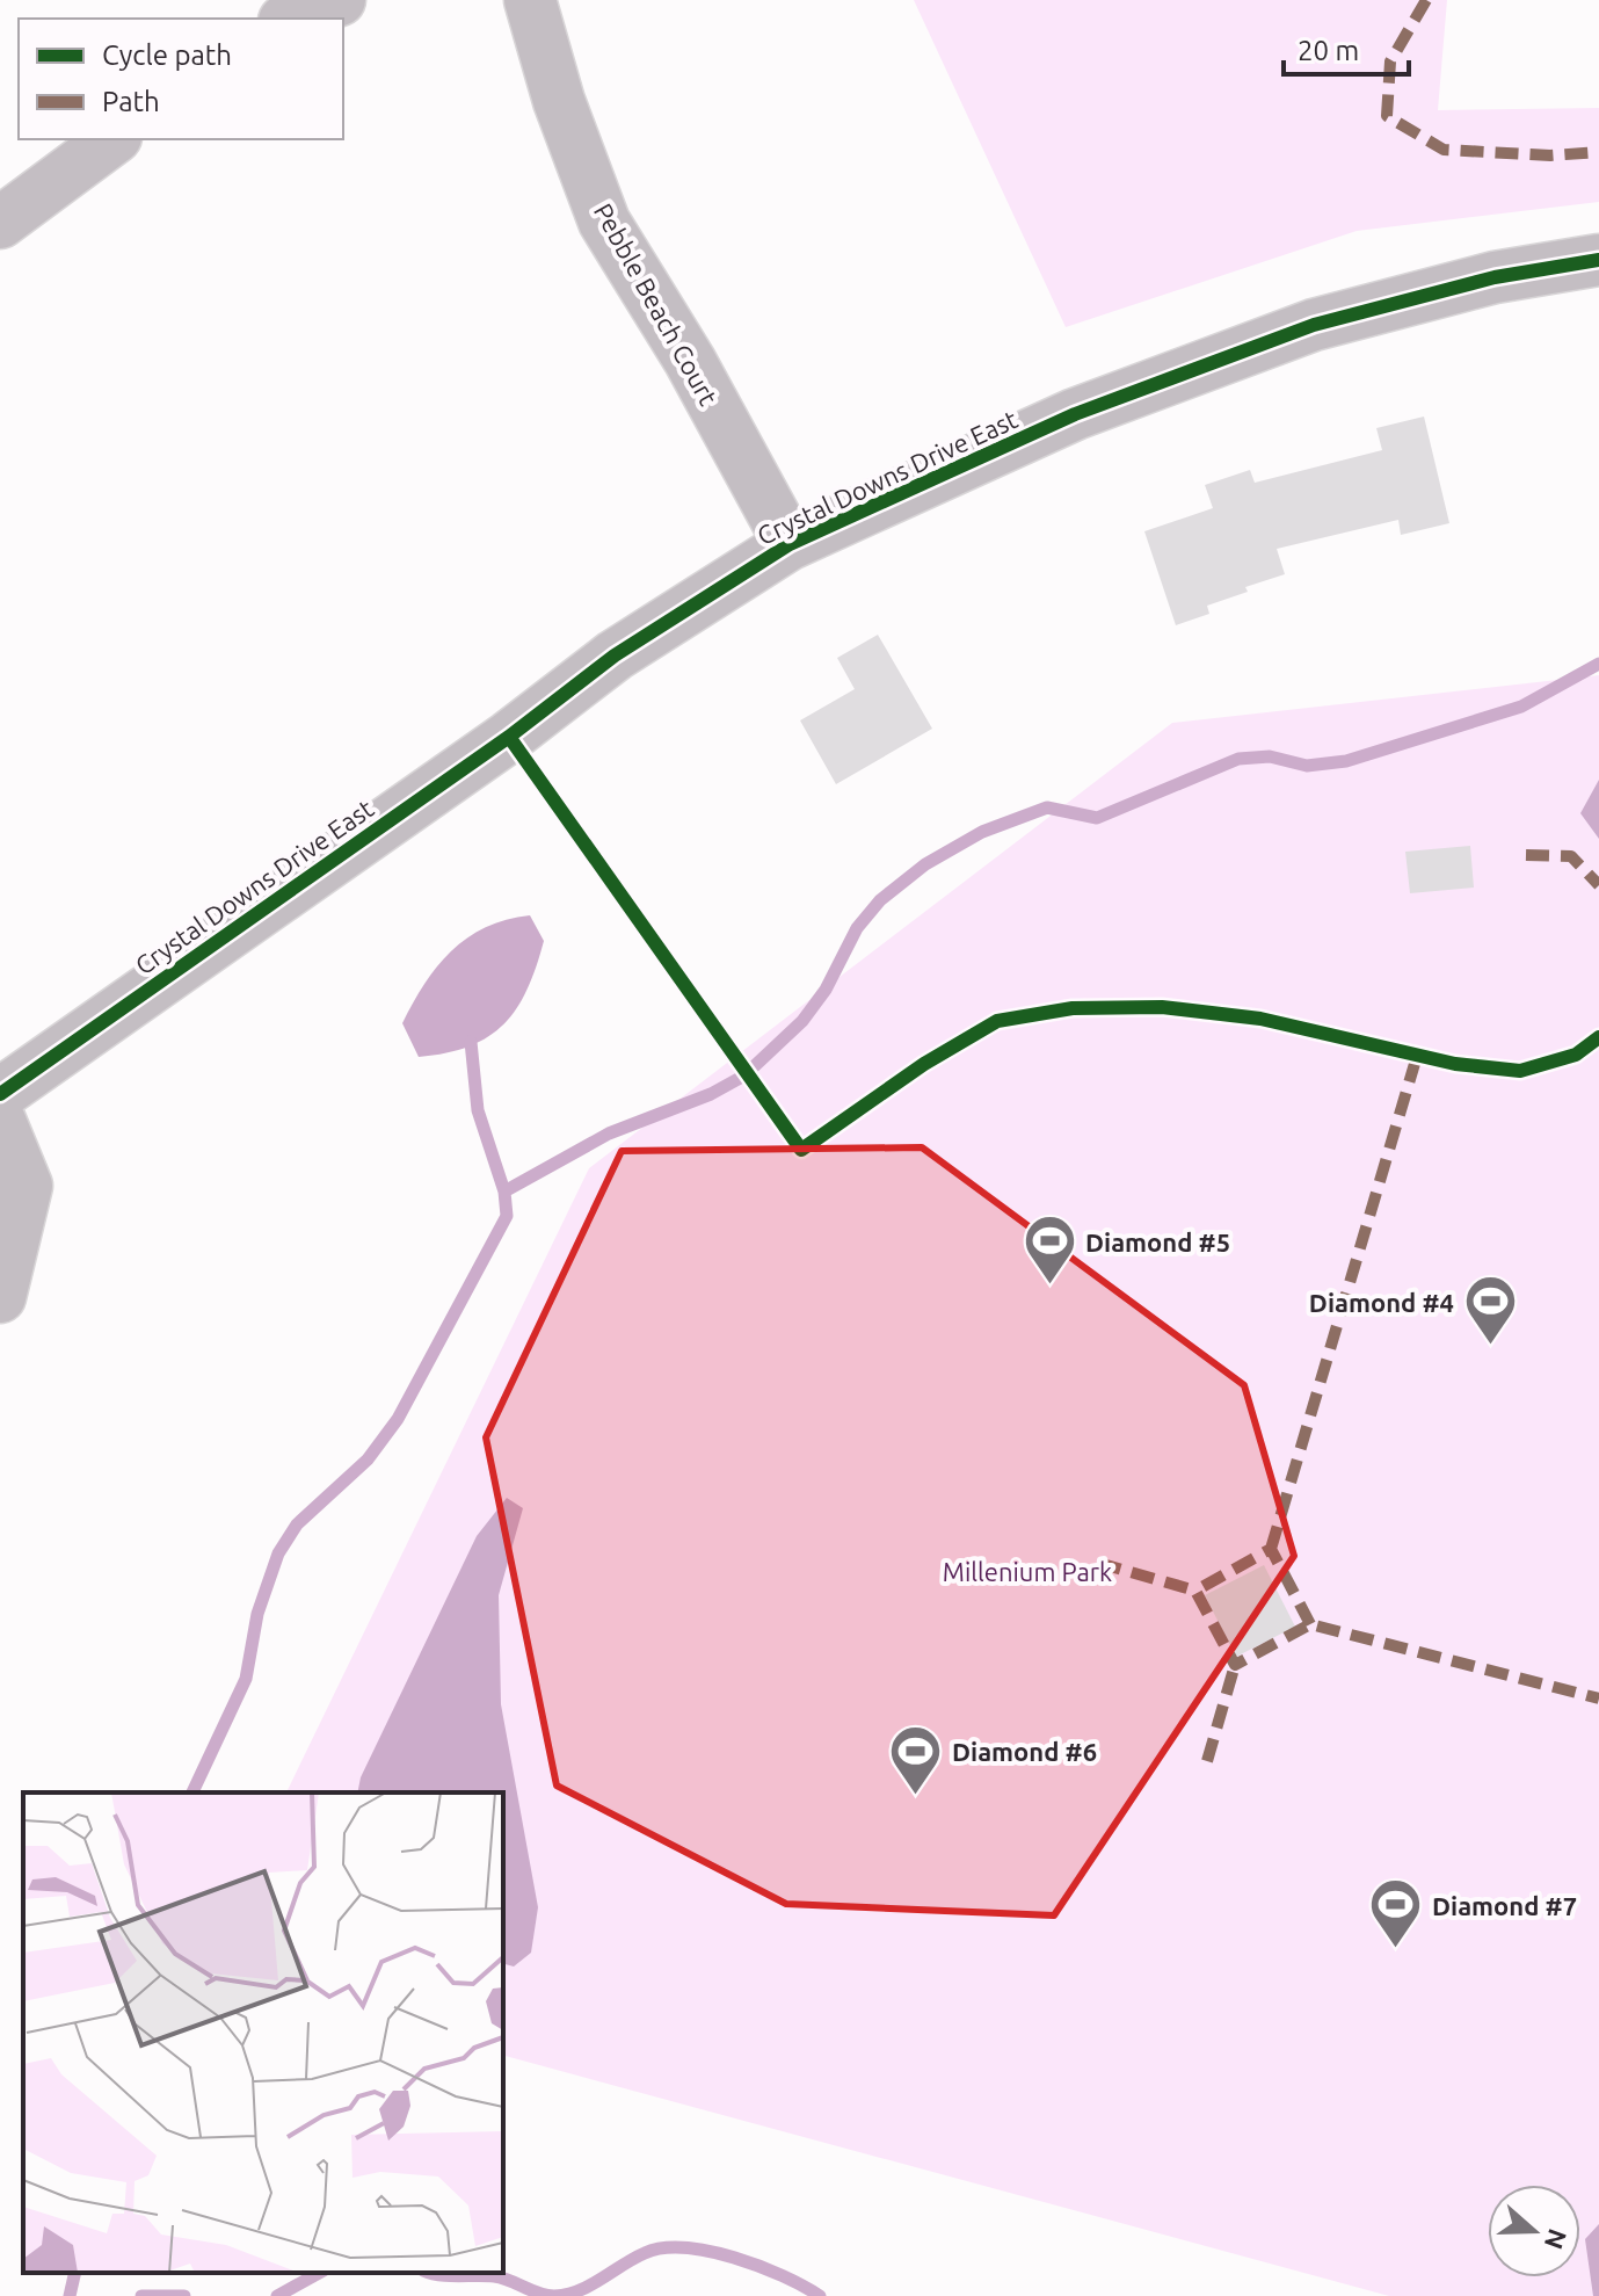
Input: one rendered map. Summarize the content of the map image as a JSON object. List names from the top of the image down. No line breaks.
{"streets":{"street":["Pebble Beach Court","Crystal Downs Drive East"]},"crossings":[["Pebble Beach Court","Crystal Downs Drive East"]],"parks":["Millenium Park"],"places":{"sports":["Diamond #5","Diamond #4","Diamond #6","Diamond #7"]},"legend":["Cycle path","Path"],"scale_bar":"20 m","north":"right"}
